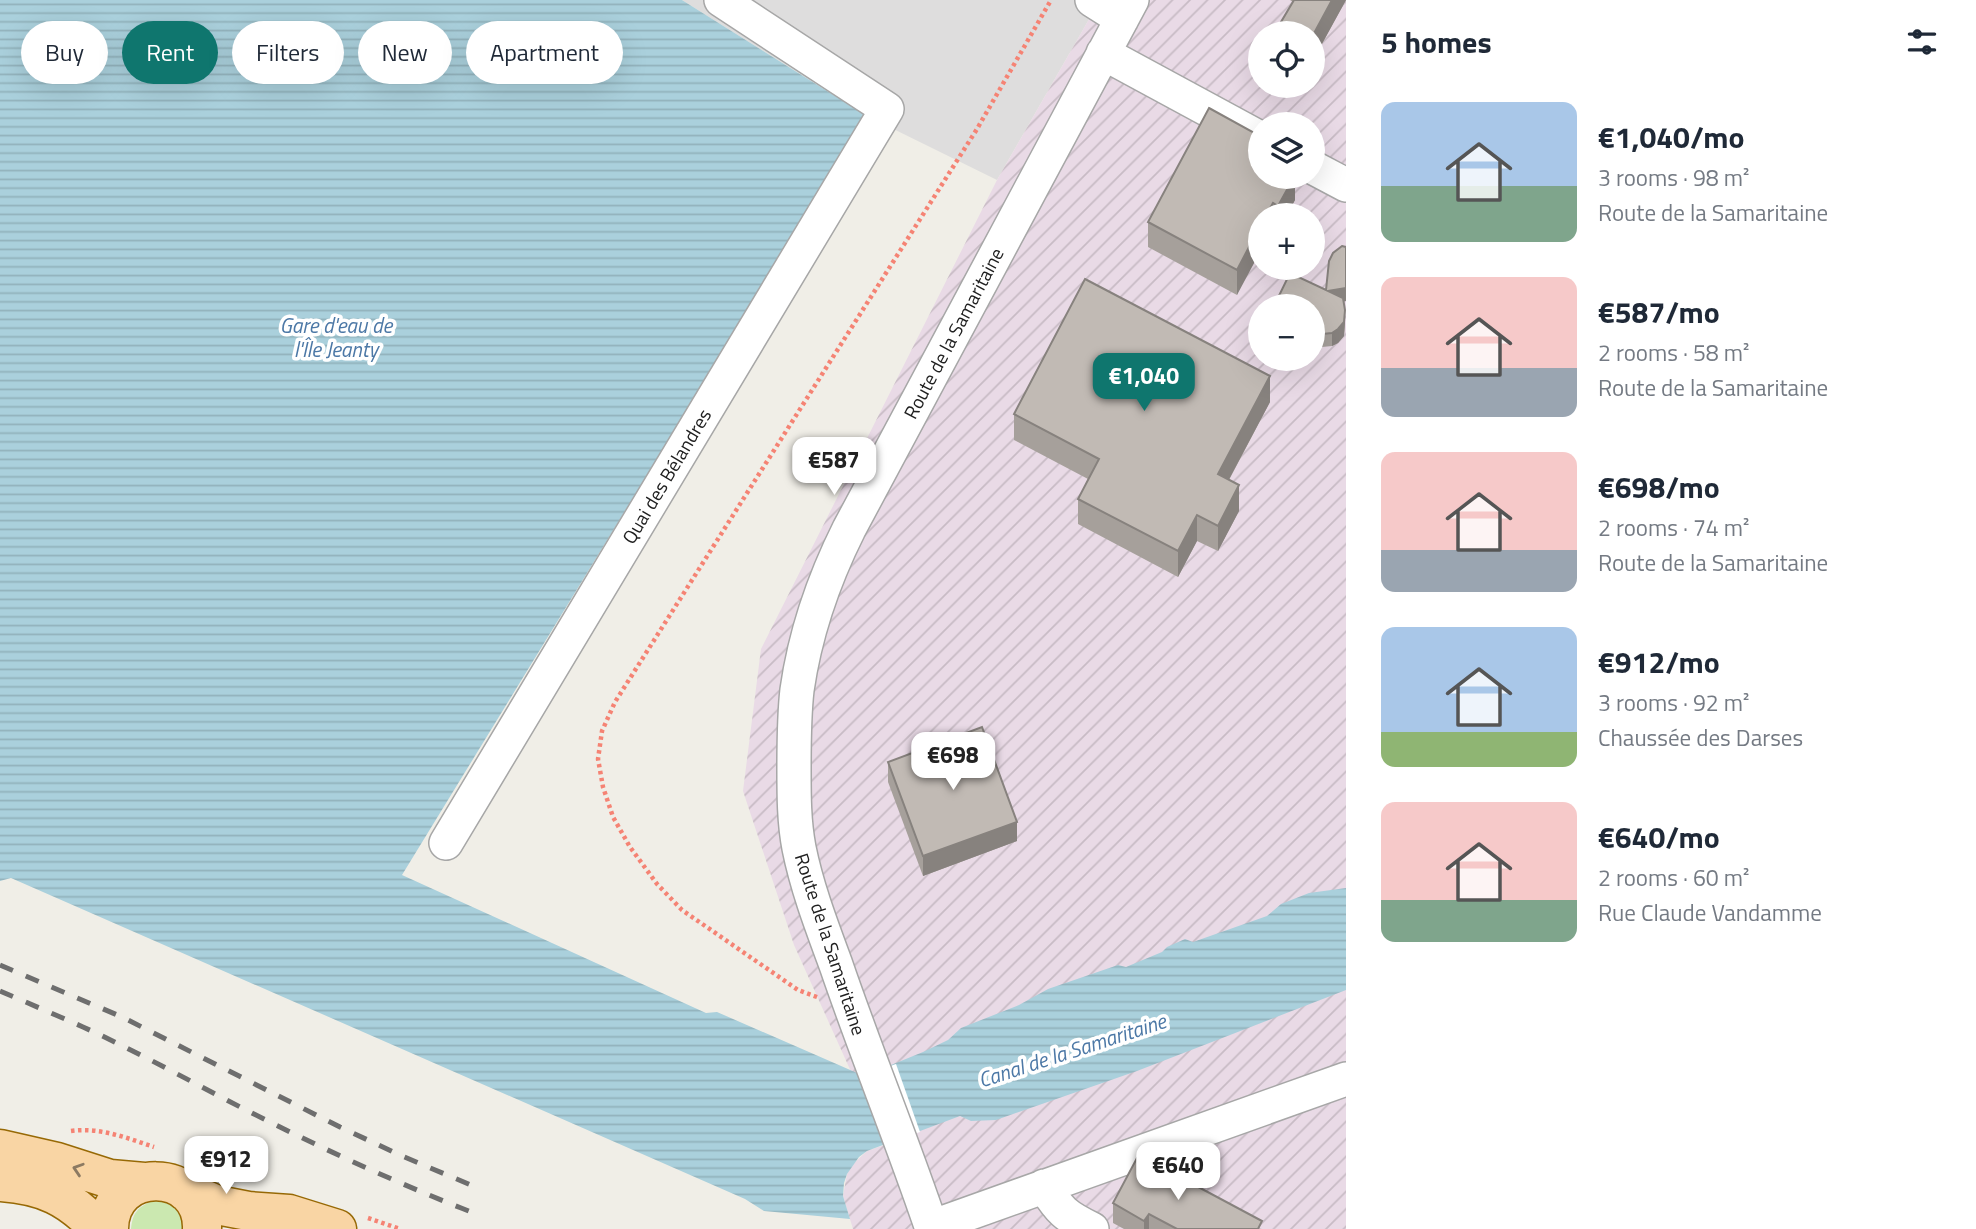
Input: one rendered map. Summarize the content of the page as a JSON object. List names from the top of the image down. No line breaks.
{"streets":{"street":["Route de la Samaritaine","Quai des Bélandres"]},"water":["Gare d'eau de l'Île Jeanty","Canal de la Samaritaine"],"page":{"heading":"5 homes","map_buttons":["+","−"],"chip":["Buy","Rent","Filters","New","Apartment"],"list":[{"name":"€1,040/mo","note":"3 rooms · 98 m² · Route de la Samaritaine"},{"name":"€587/mo","note":"2 rooms · 58 m² · Route de la Samaritaine"},{"name":"€698/mo","note":"2 rooms · 74 m² · Route de la Samaritaine"},{"name":"€912/mo","note":"3 rooms · 92 m² · Chaussée des Darses"},{"name":"€640/mo","note":"2 rooms · 60 m² · Rue Claude Vandamme"}],"price":["€1,040","€587","€698","€912","€640"]}}
